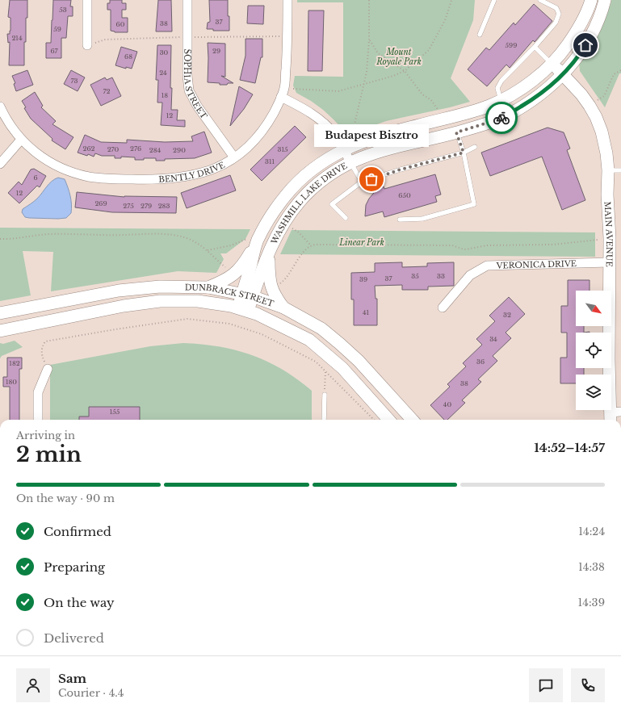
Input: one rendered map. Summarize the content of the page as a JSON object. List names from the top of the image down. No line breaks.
{"streets":{"street":["SOPHIA STREET","BENTLY DRIVE","WASHMILL LAKE DRIVE","MAIN AVENUE","VERONICA DRIVE","DUNBRACK STREET"]},"crossings":[["SOPHIA STREET","BENTLY DRIVE"],["WASHMILL LAKE DRIVE","MAIN AVENUE"],["WASHMILL LAKE DRIVE","DUNBRACK STREET"],["MAIN AVENUE","VERONICA DRIVE"]],"parks":["Mount Royale Park","Linear Park"],"places":["Budapest Bisztro"],"house_numbers":["53","37","38","60","59","214","599","67","29","30","68","24","73","72","18","12","262","276","270","315","284","290","311","6","12","650","269","275","279","283","35","33","37","39","41","32","34","36","182","180","38","40","155"],"north":"bottom right","page":{"bubble":"Budapest Bisztro","heading":["2 min","Arriving in","14:52–14:57"],"panel":["Sam","Courier · 4.4"],"bar":"On the way · 90 m","list":[["Confirmed","14:24"],["Preparing","14:38"],["On the way","14:39"],"Delivered"]}}
